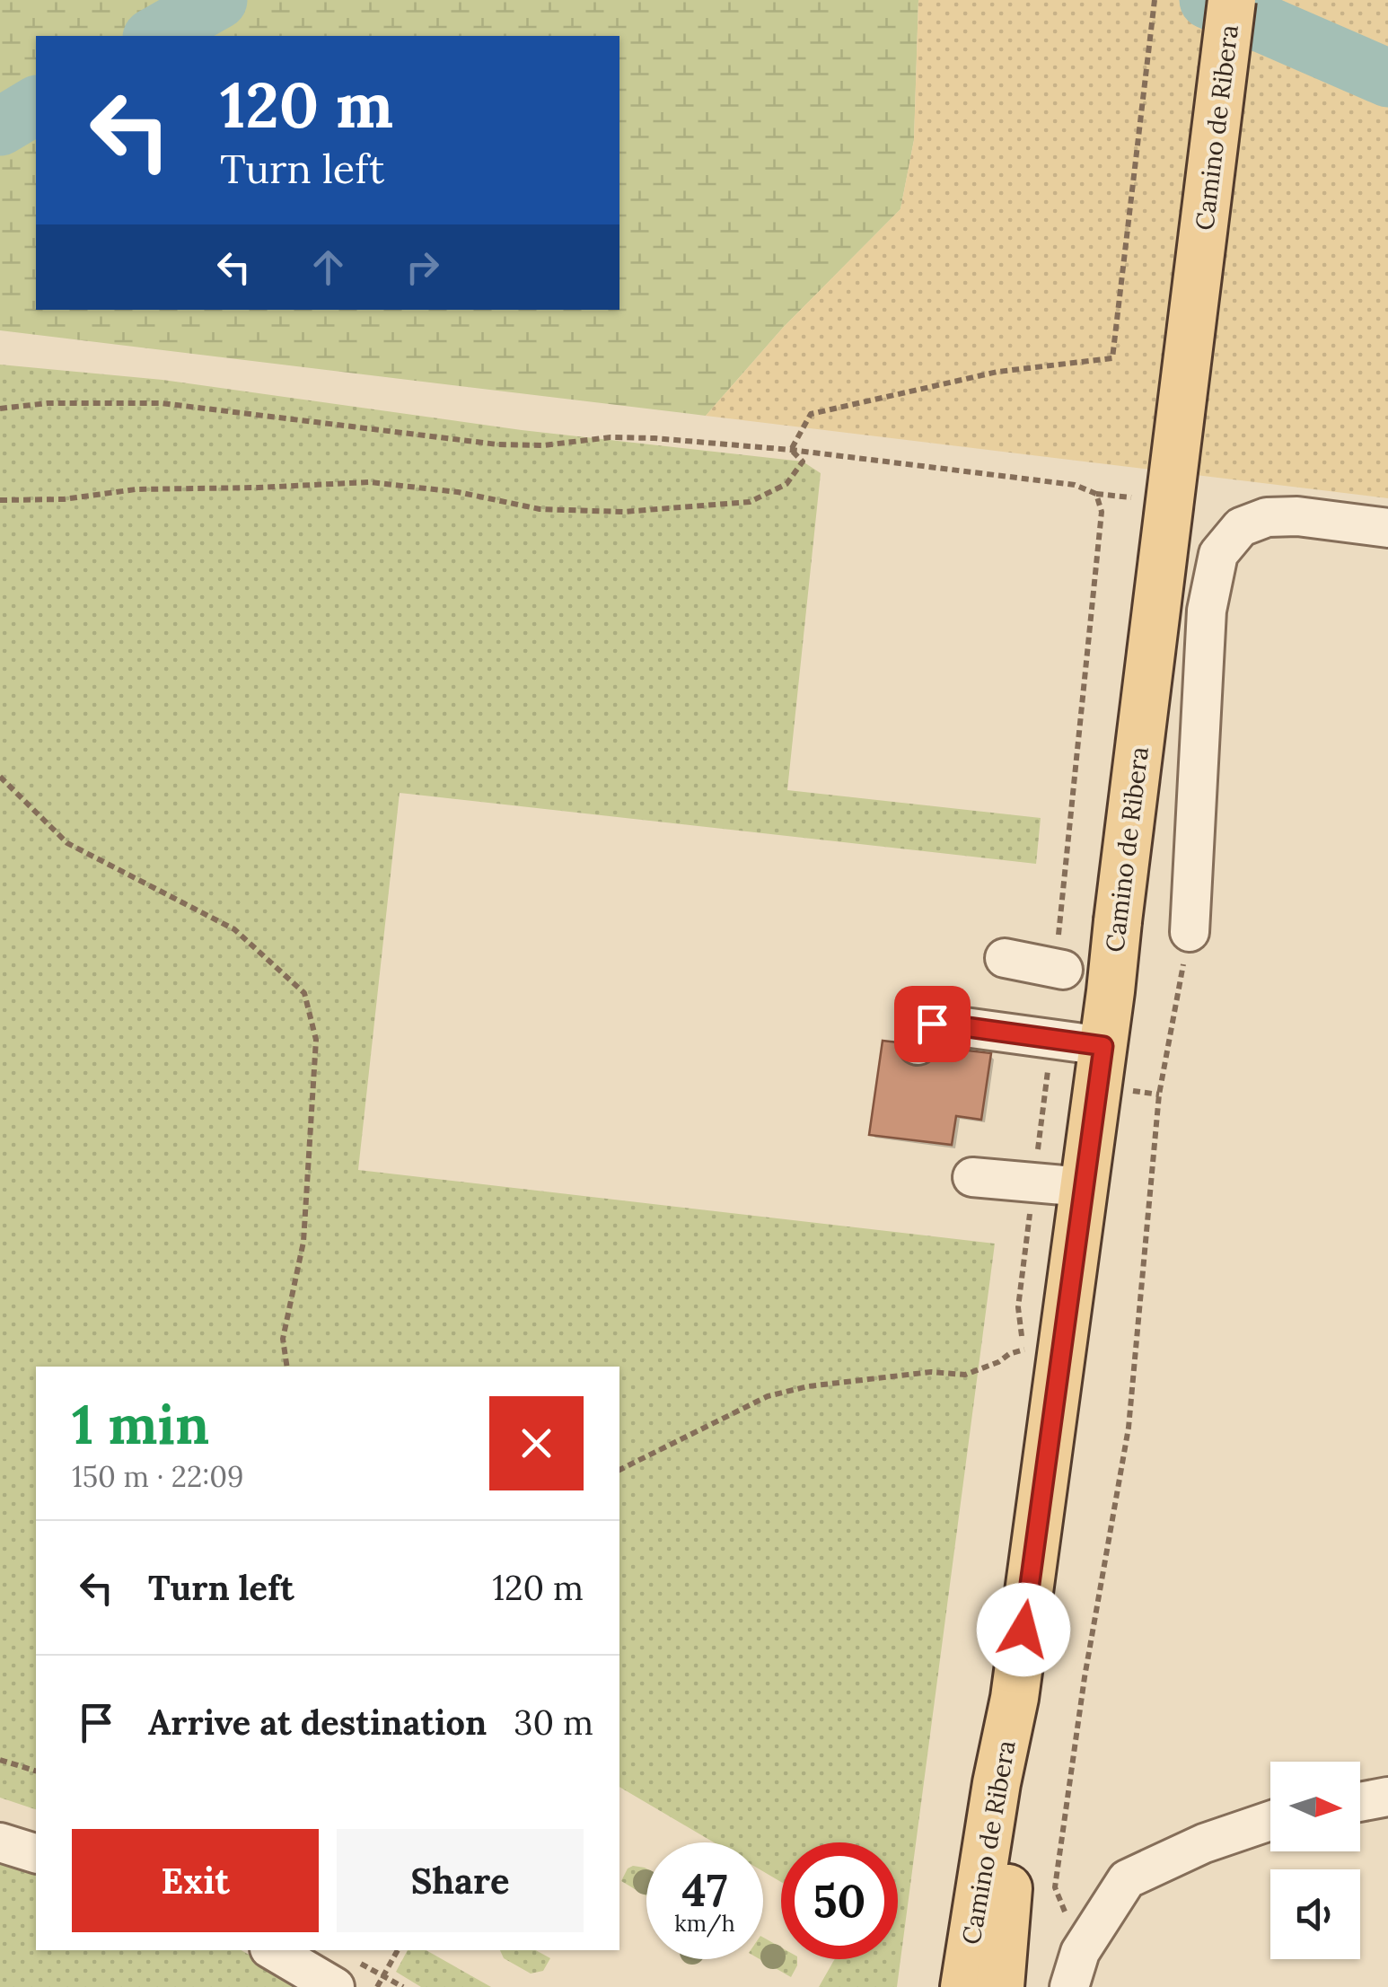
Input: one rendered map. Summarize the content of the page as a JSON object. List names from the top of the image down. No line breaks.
{"streets":{"main road":["Camino de Ribera"]},"north":"right","page":{"turn":["120 m","Turn left"],"heading":["1 min","150 m · 22:09"],"list":[{"name":"Turn left","value":"120 m"},{"name":"Arrive at destination","value":"30 m"}],"buttons":["Exit","Share"],"speed":"47 km/h","limit":"50"}}
